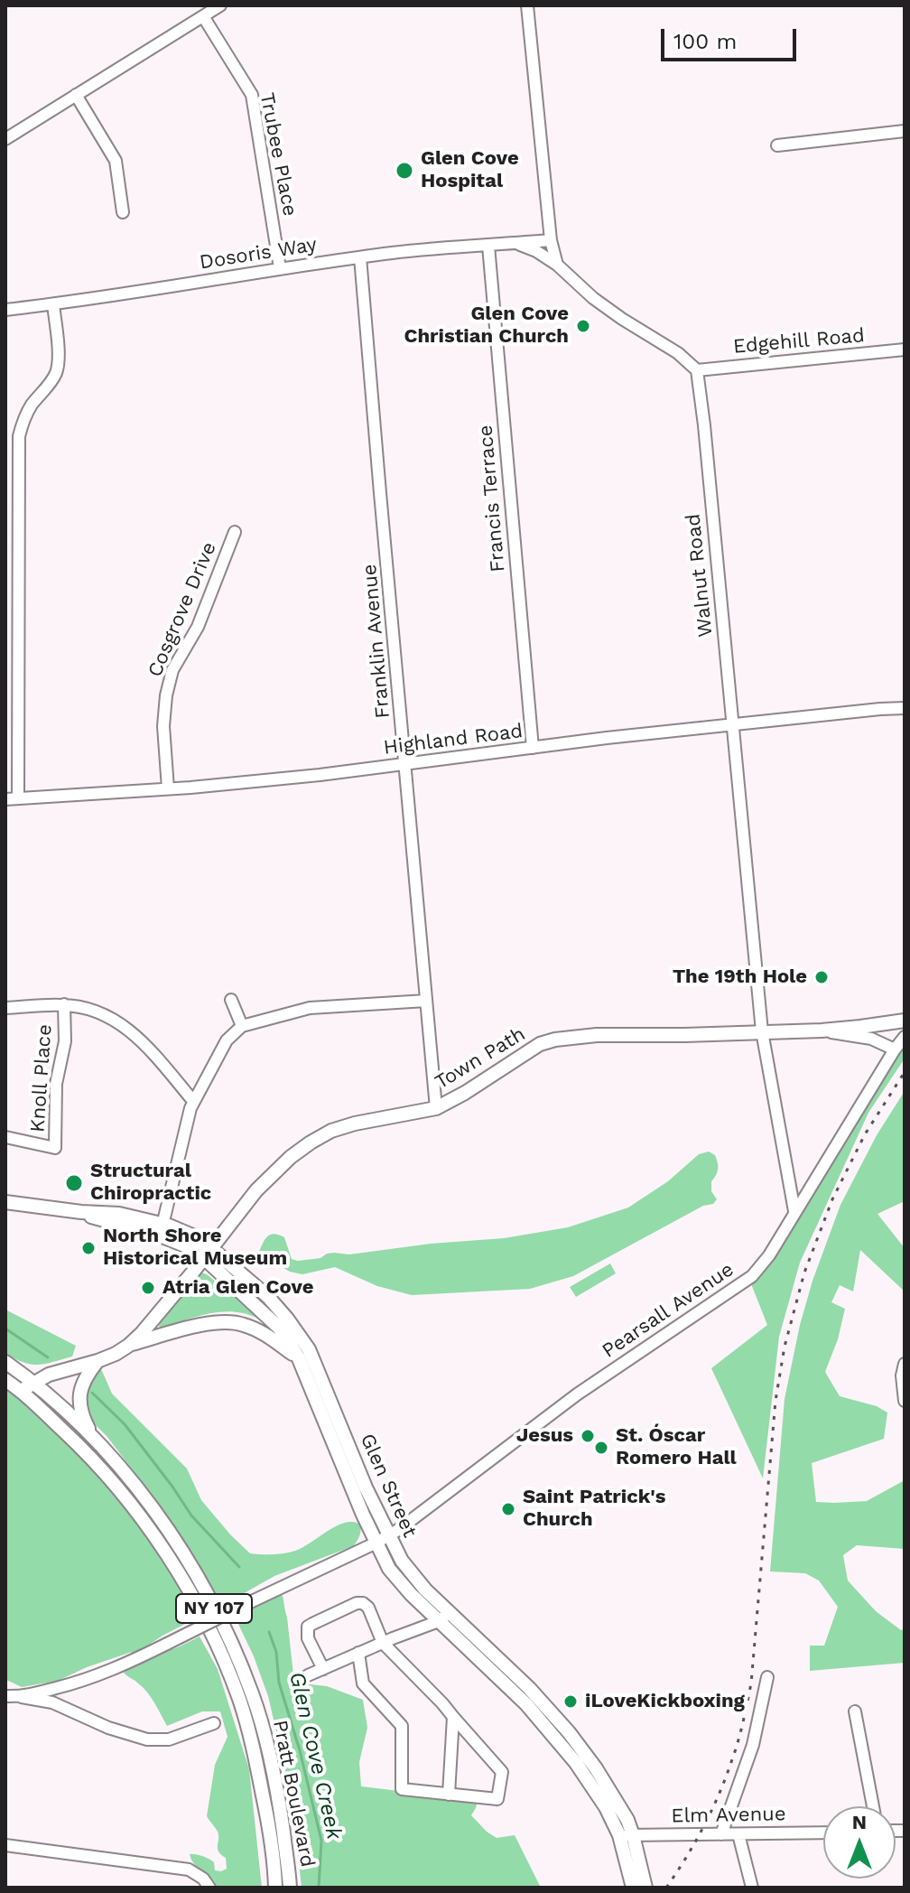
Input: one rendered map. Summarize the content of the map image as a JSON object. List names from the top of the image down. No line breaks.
{"streets":{"main road":["Town Path","Glen Street","NY 107","Pratt Boulevard"],"street":["Trubee Place","Dosoris Way","Edgehill Road","Francis Terrace","Walnut Road","Cosgrove Drive","Franklin Avenue","Highland Road","Knoll Place","Pearsall Avenue","Elm Avenue"]},"crossings":[["Trubee Place","Dosoris Way"],["Dosoris Way","Francis Terrace"],["Dosoris Way","Franklin Avenue"],["Edgehill Road","Walnut Road"],["Francis Terrace","Highland Road"],["Walnut Road","Highland Road"],["Walnut Road","Town Path"],["Walnut Road","Pearsall Avenue"],["Cosgrove Drive","Highland Road"],["Franklin Avenue","Highland Road"],["Franklin Avenue","Town Path"],["Town Path","Glen Street"],["Town Path","Pratt Boulevard"],["Pearsall Avenue","Glen Street"],["Glen Street","Elm Avenue"]],"water":["Glen Cove Creek"],"places":["Glen Cove Hospital","Glen Cove Christian Church","The 19th Hole","Structural Chiropractic","North Shore Historical Museum","Atria Glen Cove","Jesus","St. Óscar Romero Hall","Saint Patrick's Church","iLoveKickboxing"],"scale_bar":"100 m","north":"top"}
